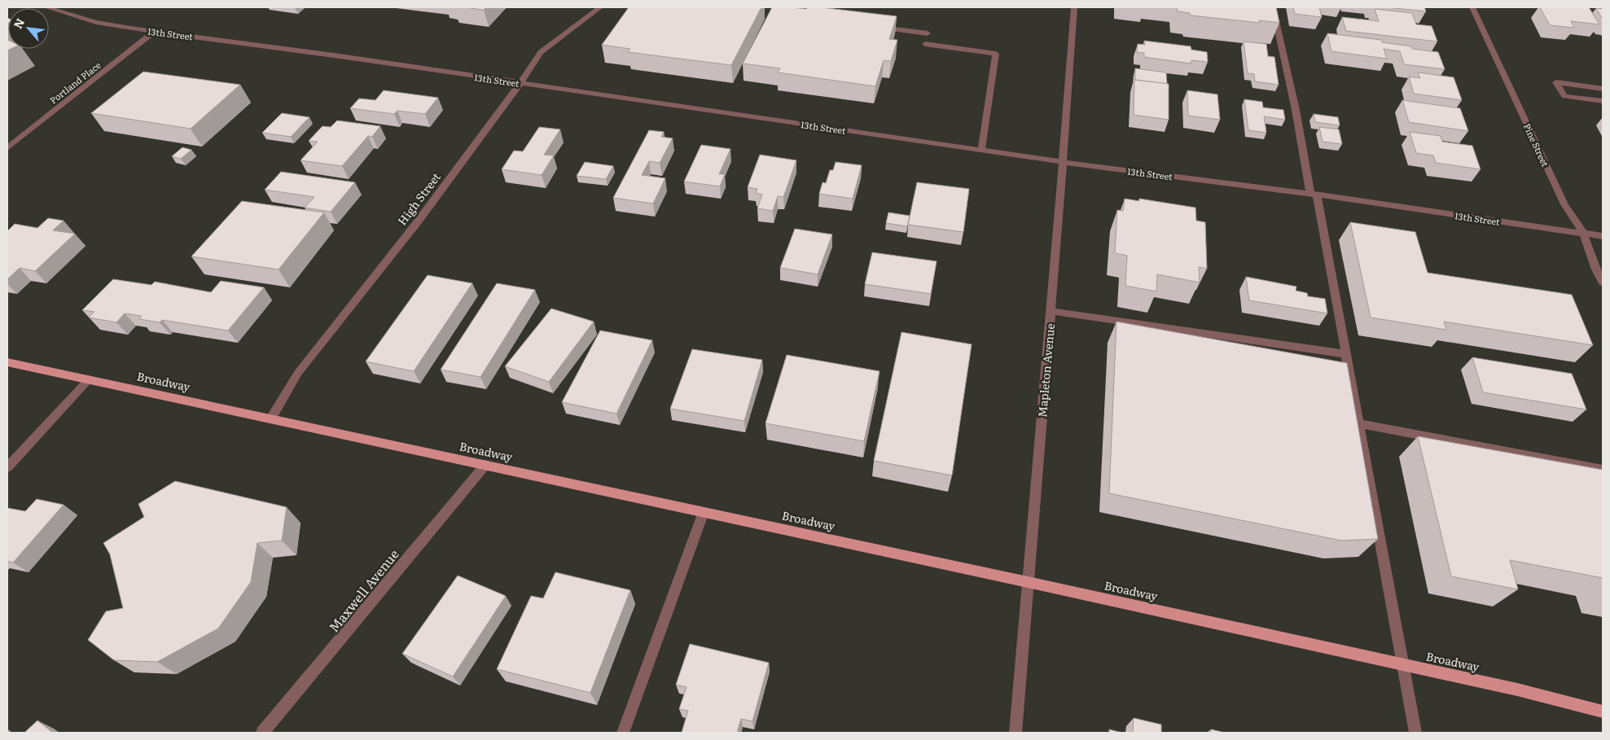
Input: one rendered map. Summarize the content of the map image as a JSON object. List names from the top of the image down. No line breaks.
{"streets":{"main road":["Broadway"],"street":["13th Street","Portland Place","Pine Street","High Street","Mapleton Avenue","Maxwell Avenue"]},"crossings":[["13th Street","Portland Place"],["13th Street","Pine Street"],["13th Street","High Street"],["13th Street","Mapleton Avenue"],["High Street","Broadway"],["Mapleton Avenue","Broadway"],["Broadway","Maxwell Avenue"]],"north":"top left"}
